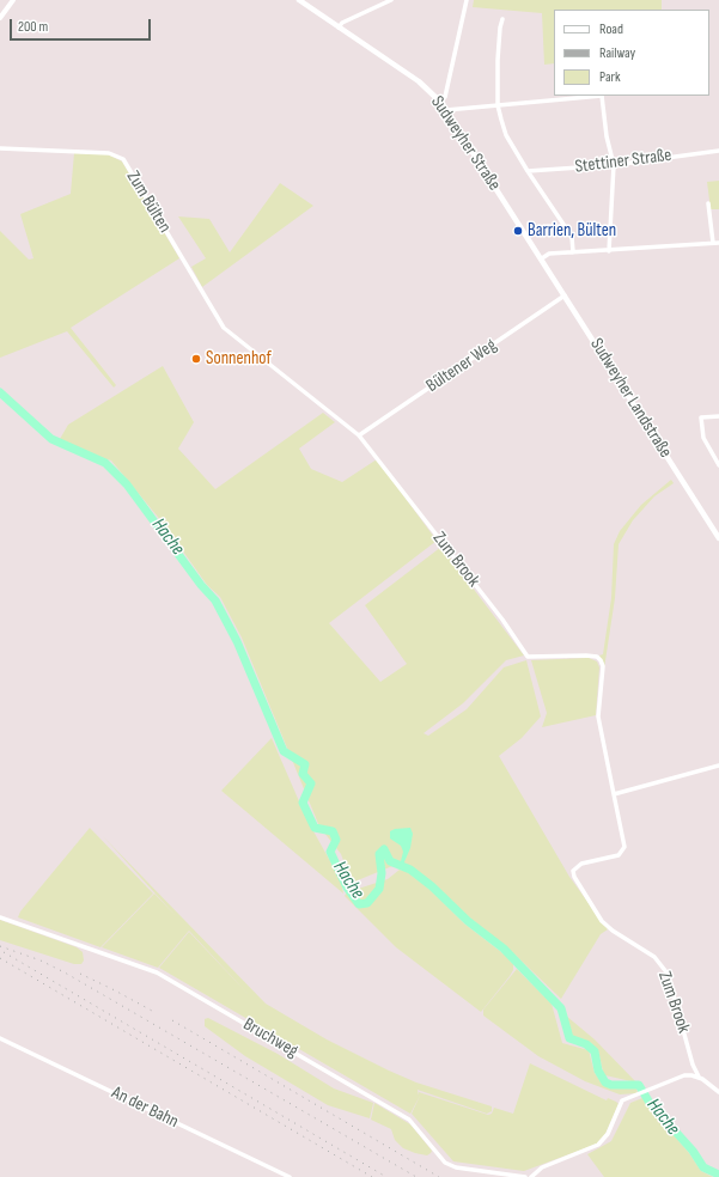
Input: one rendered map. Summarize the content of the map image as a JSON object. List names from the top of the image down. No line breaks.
{"streets":{"main road":["Sudweyher Straße","Sudweyher Landstraße"],"street":["Stettiner Straße","Zum Bülten","Bültener Weg","Zum Brook","Bruchweg","An der Bahn"]},"crossings":[["Sudweyher Straße","Sudweyher Landstraße"],["Zum Bülten","Zum Brook"],["Bültener Weg","Sudweyher Landstraße"],["Bültener Weg","Zum Brook"]],"water":["Hache"],"places":["Barrien, Bülten","Sonnenhof"],"legend":["Road","Railway","Park"],"scale_bar":"200 m"}
